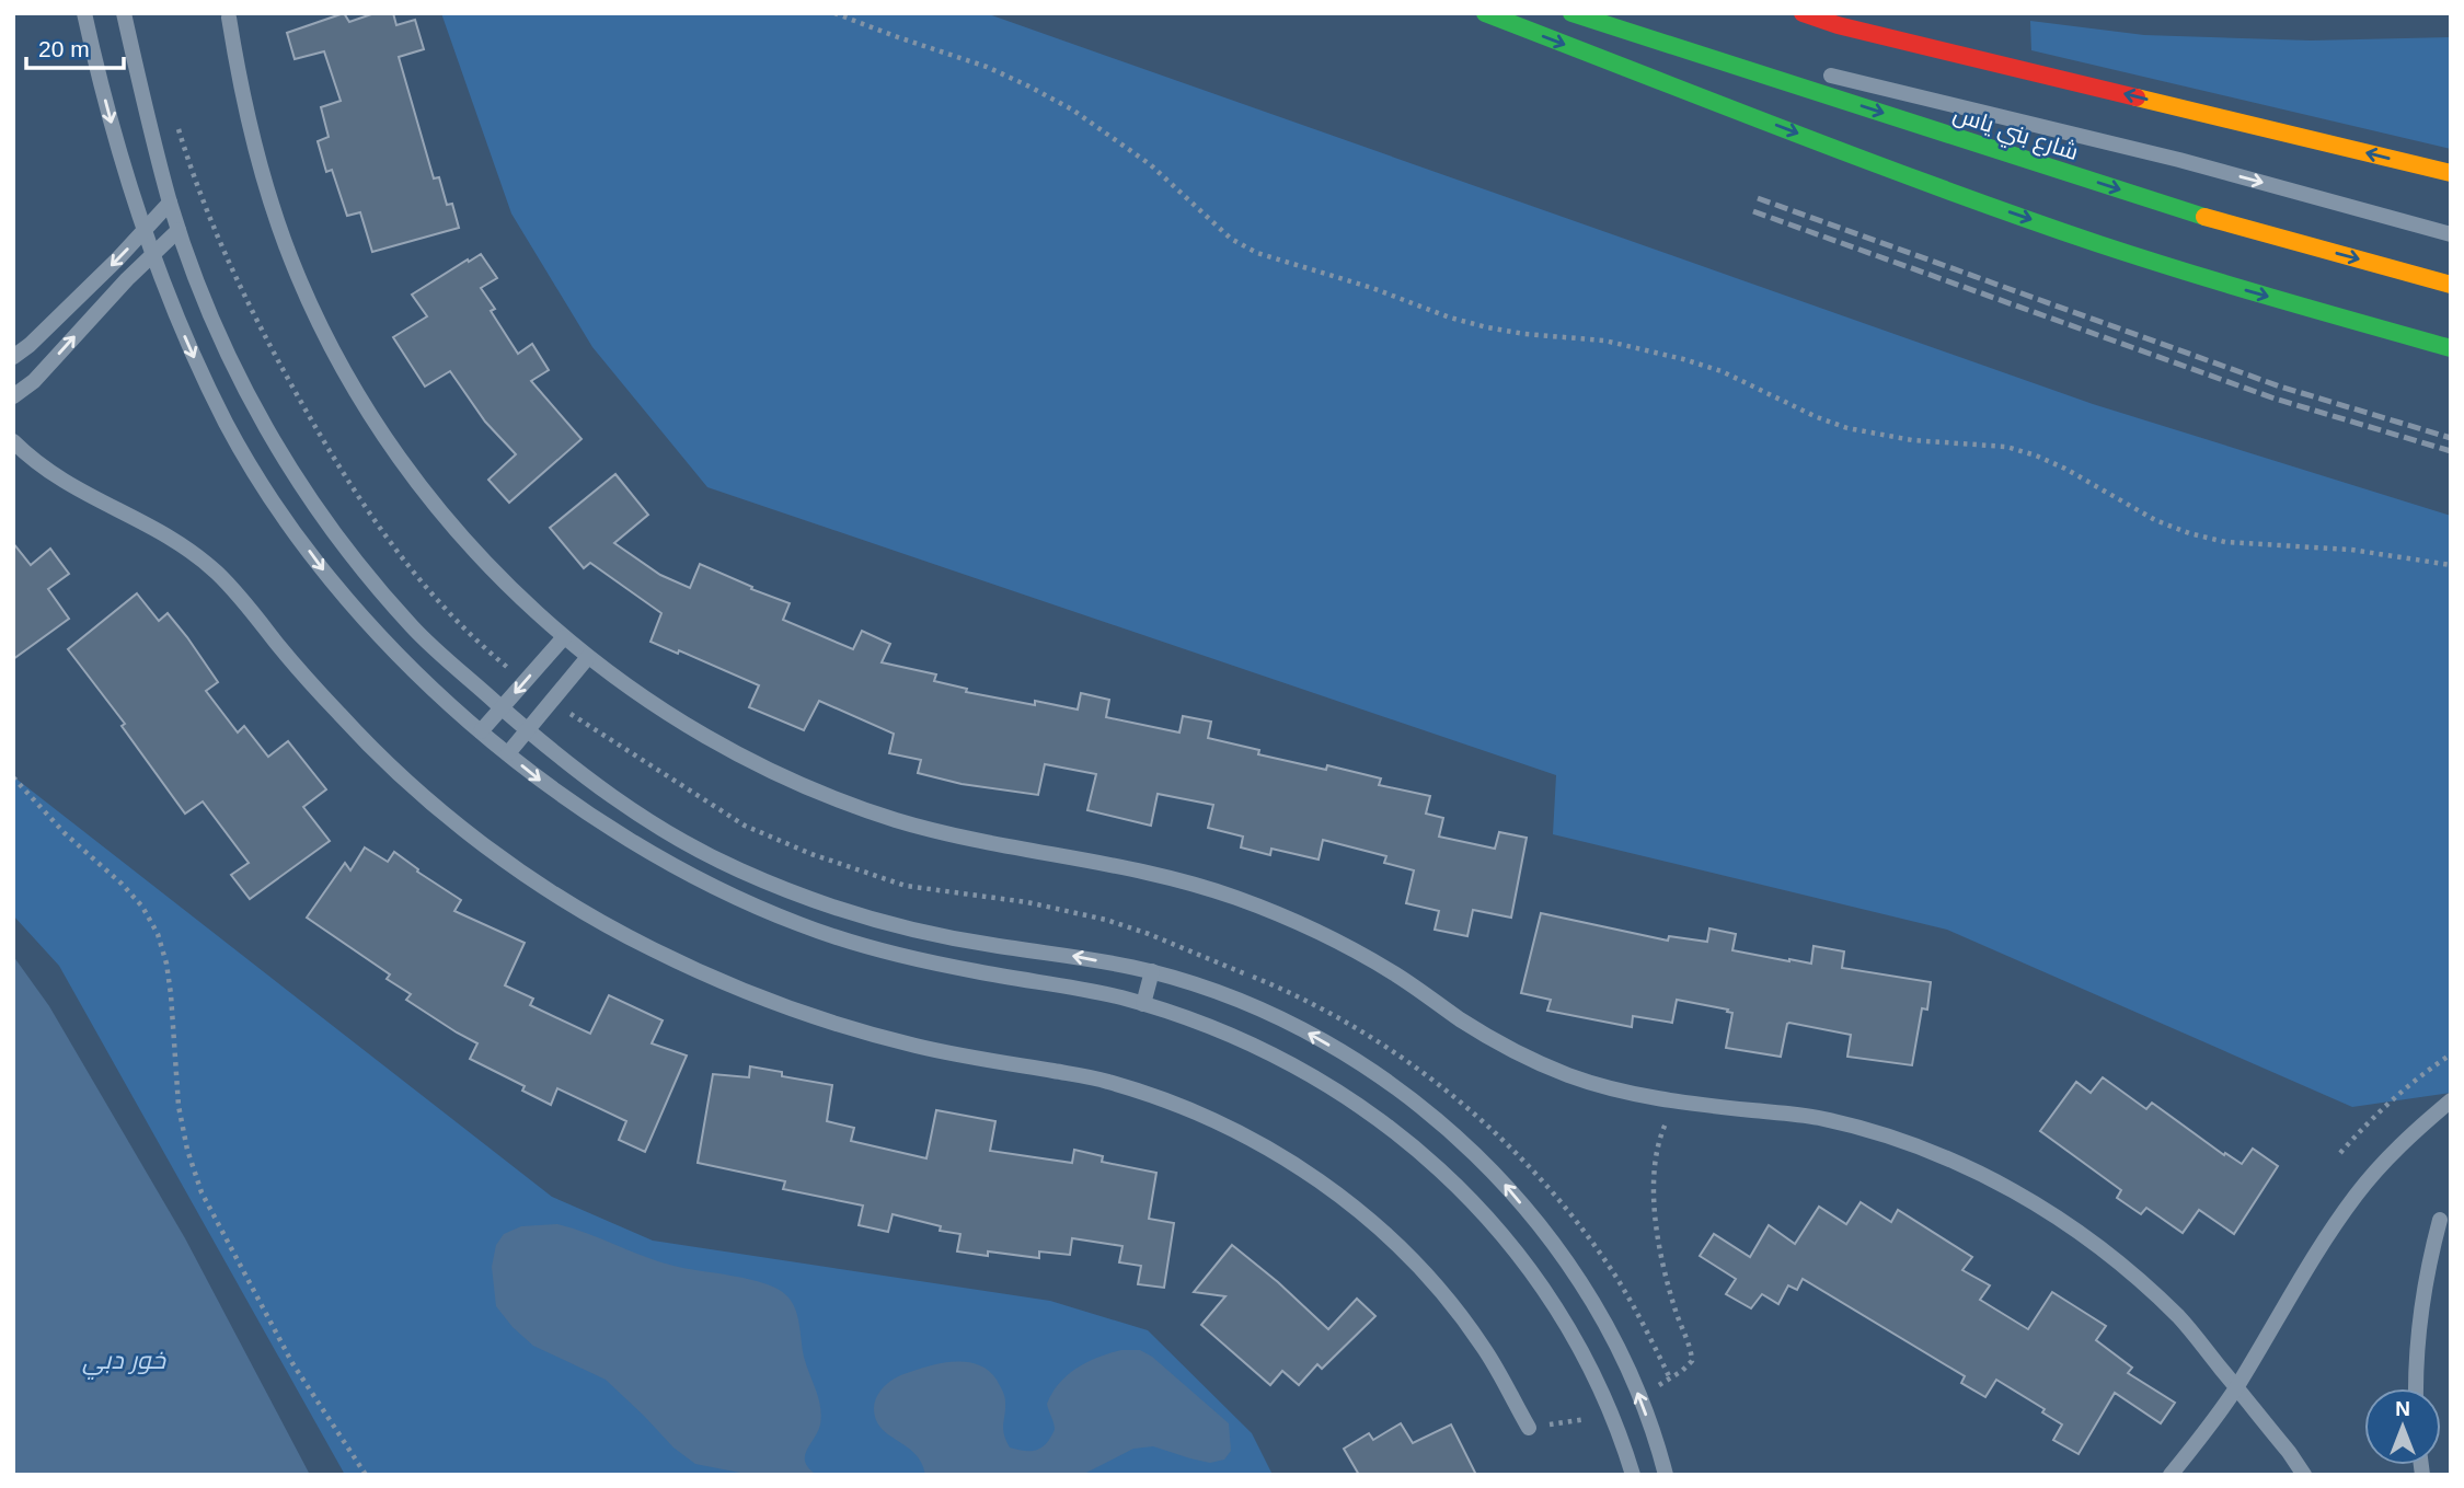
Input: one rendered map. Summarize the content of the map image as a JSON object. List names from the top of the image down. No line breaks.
{"streets":{"main road":["شارع بني ياس"]},"water":["خور دبي"],"scale_bar":"20 m","north":"top"}
